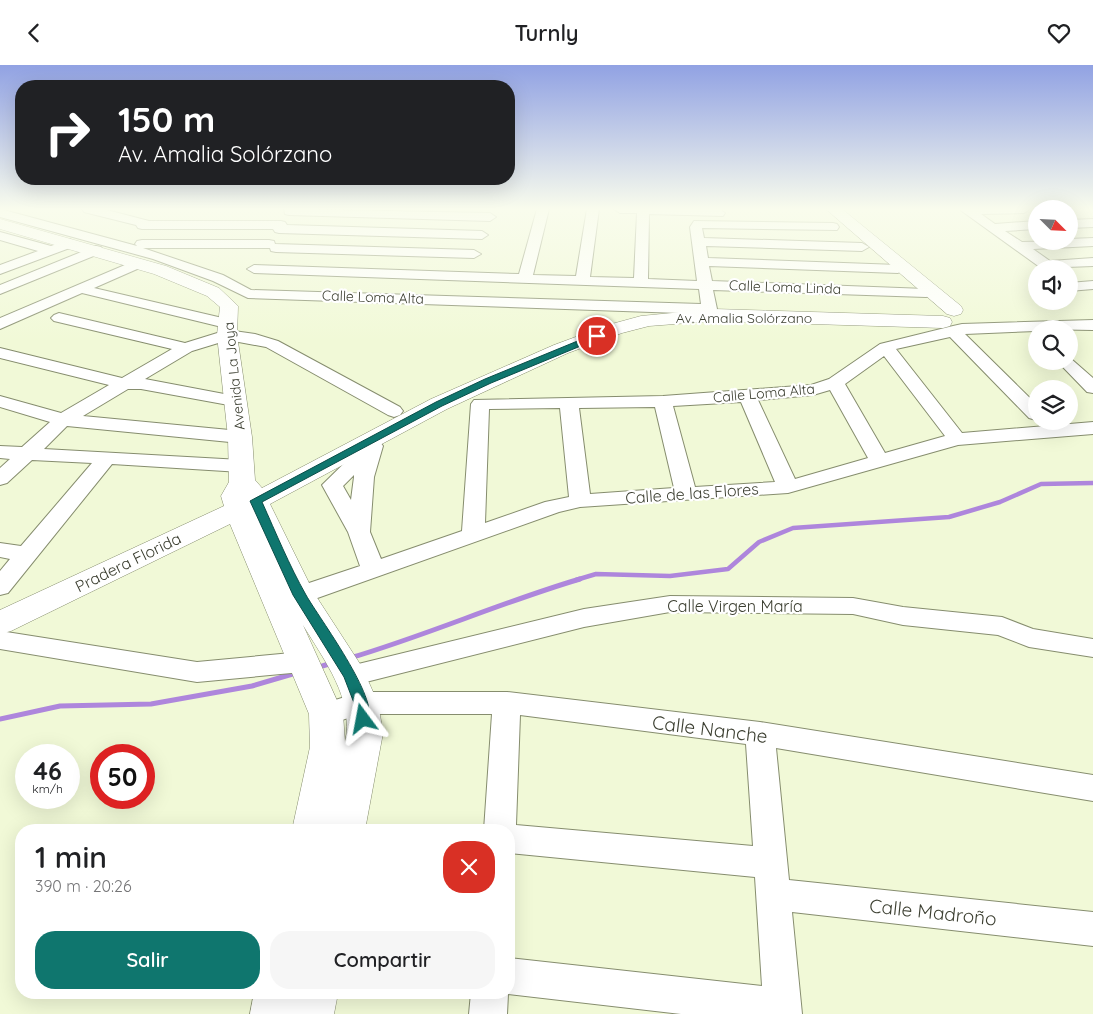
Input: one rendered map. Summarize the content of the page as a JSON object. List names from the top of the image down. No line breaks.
{"streets":{"main road":["Av. Amalia Solórzano","Avenida La Joya","Pradera Florida"],"street":["Calle Loma Linda","Calle Loma Alta","Calle de las Flores","Calle Virgen María","Calle Nanche","Calle Madroño"]},"crossings":[["Calle Loma Alta","Av. Amalia Solórzano"],["Calle Loma Alta","Calle de las Flores"],["Av. Amalia Solórzano","Avenida La Joya"],["Av. Amalia Solórzano","Pradera Florida"],["Avenida La Joya","Calle de las Flores"],["Avenida La Joya","Pradera Florida"],["Avenida La Joya","Calle Virgen María"],["Avenida La Joya","Calle Nanche"],["Calle Virgen María","Calle Nanche"]],"north":"bottom right","page":{"header":"Turnly","turn":["150 m","Av. Amalia Solórzano"],"speed":"46 km/h","limit":"50","heading":["1 min","390 m · 20:26"],"buttons":["Salir","Compartir"]}}
